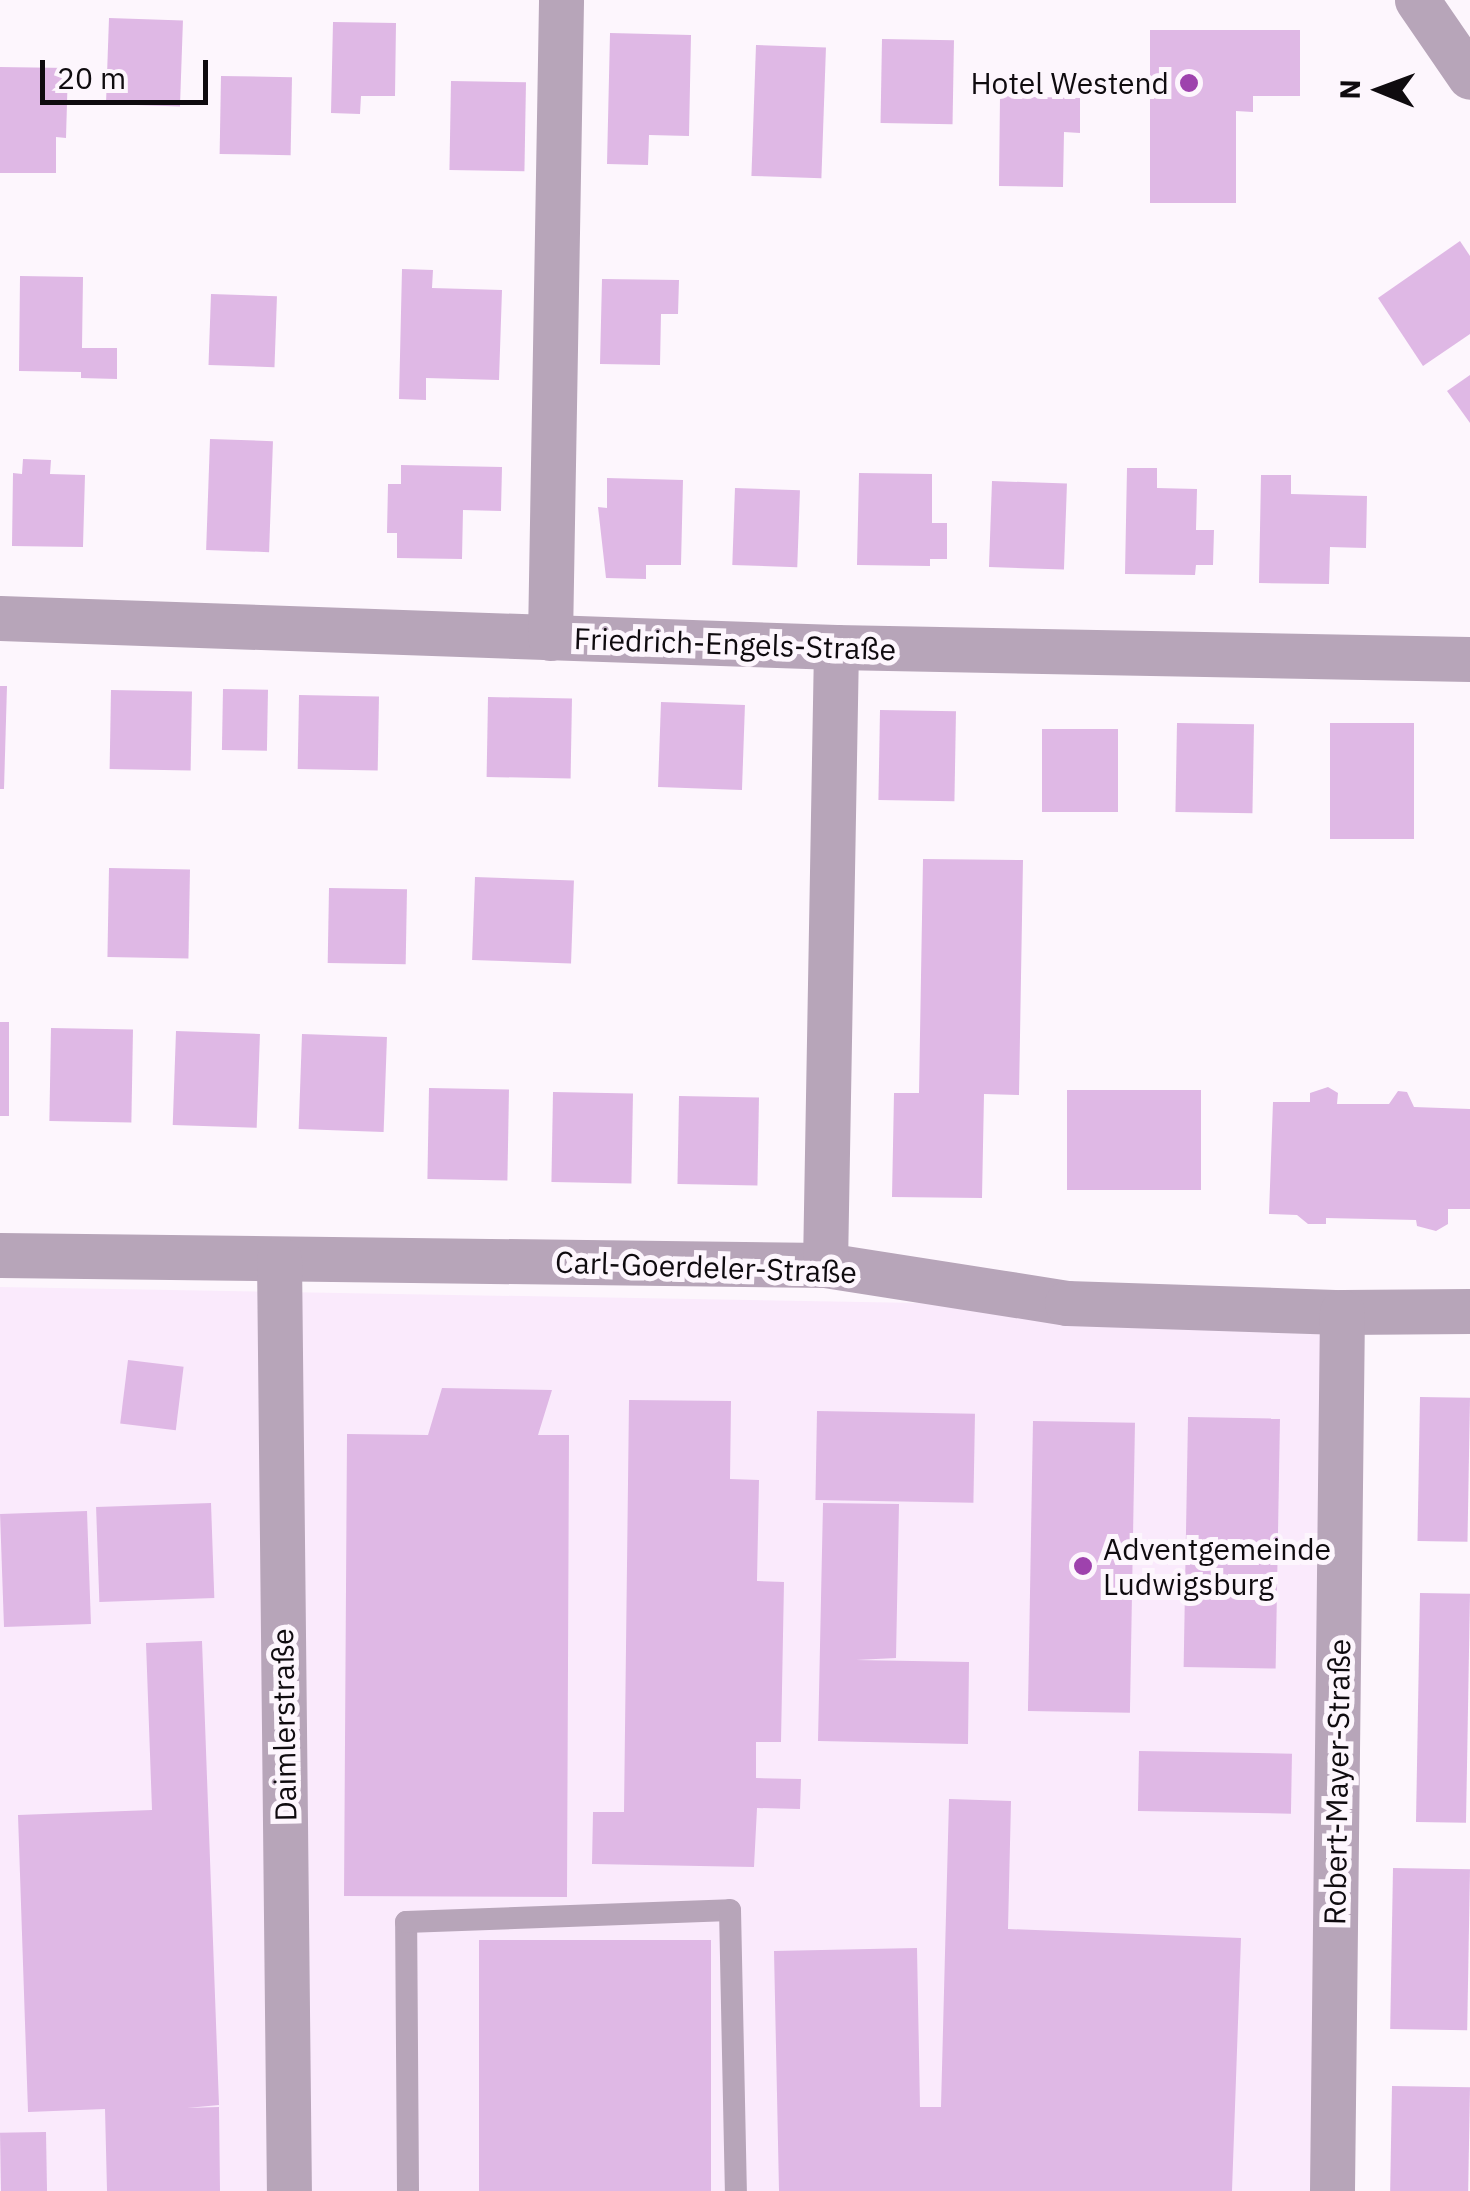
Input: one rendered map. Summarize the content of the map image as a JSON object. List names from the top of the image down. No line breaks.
{"streets":{"street":["Friedrich-Engels-Straße","Carl-Goerdeler-Straße","Daimlerstraße","Robert-Mayer-Straße"]},"crossings":[["Carl-Goerdeler-Straße","Daimlerstraße"],["Carl-Goerdeler-Straße","Robert-Mayer-Straße"]],"places":["Hotel Westend","Adventgemeinde Ludwigsburg"],"scale_bar":"20 m","north":"left"}
